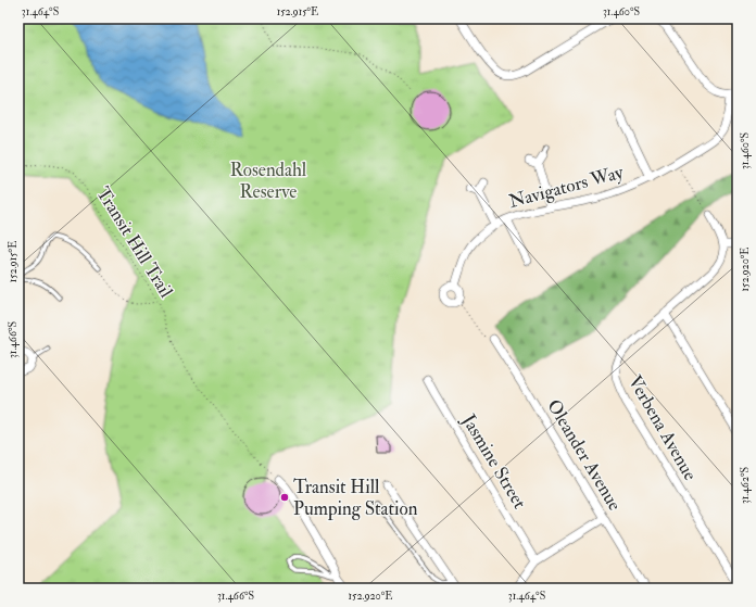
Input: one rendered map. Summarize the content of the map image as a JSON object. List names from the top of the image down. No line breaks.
{"streets":{"street":["Navigators Way","Verbena Avenue","Oleander Avenue","Jasmine Street"],"path":["Transit Hill Trail"]},"parks":["Rosendahl Reserve"],"places":["Transit Hill Pumping Station"],"coordinates":["31.464°S","152.915°E","31.460°S","152.920°E","31.466°S","31.462°S"]}
